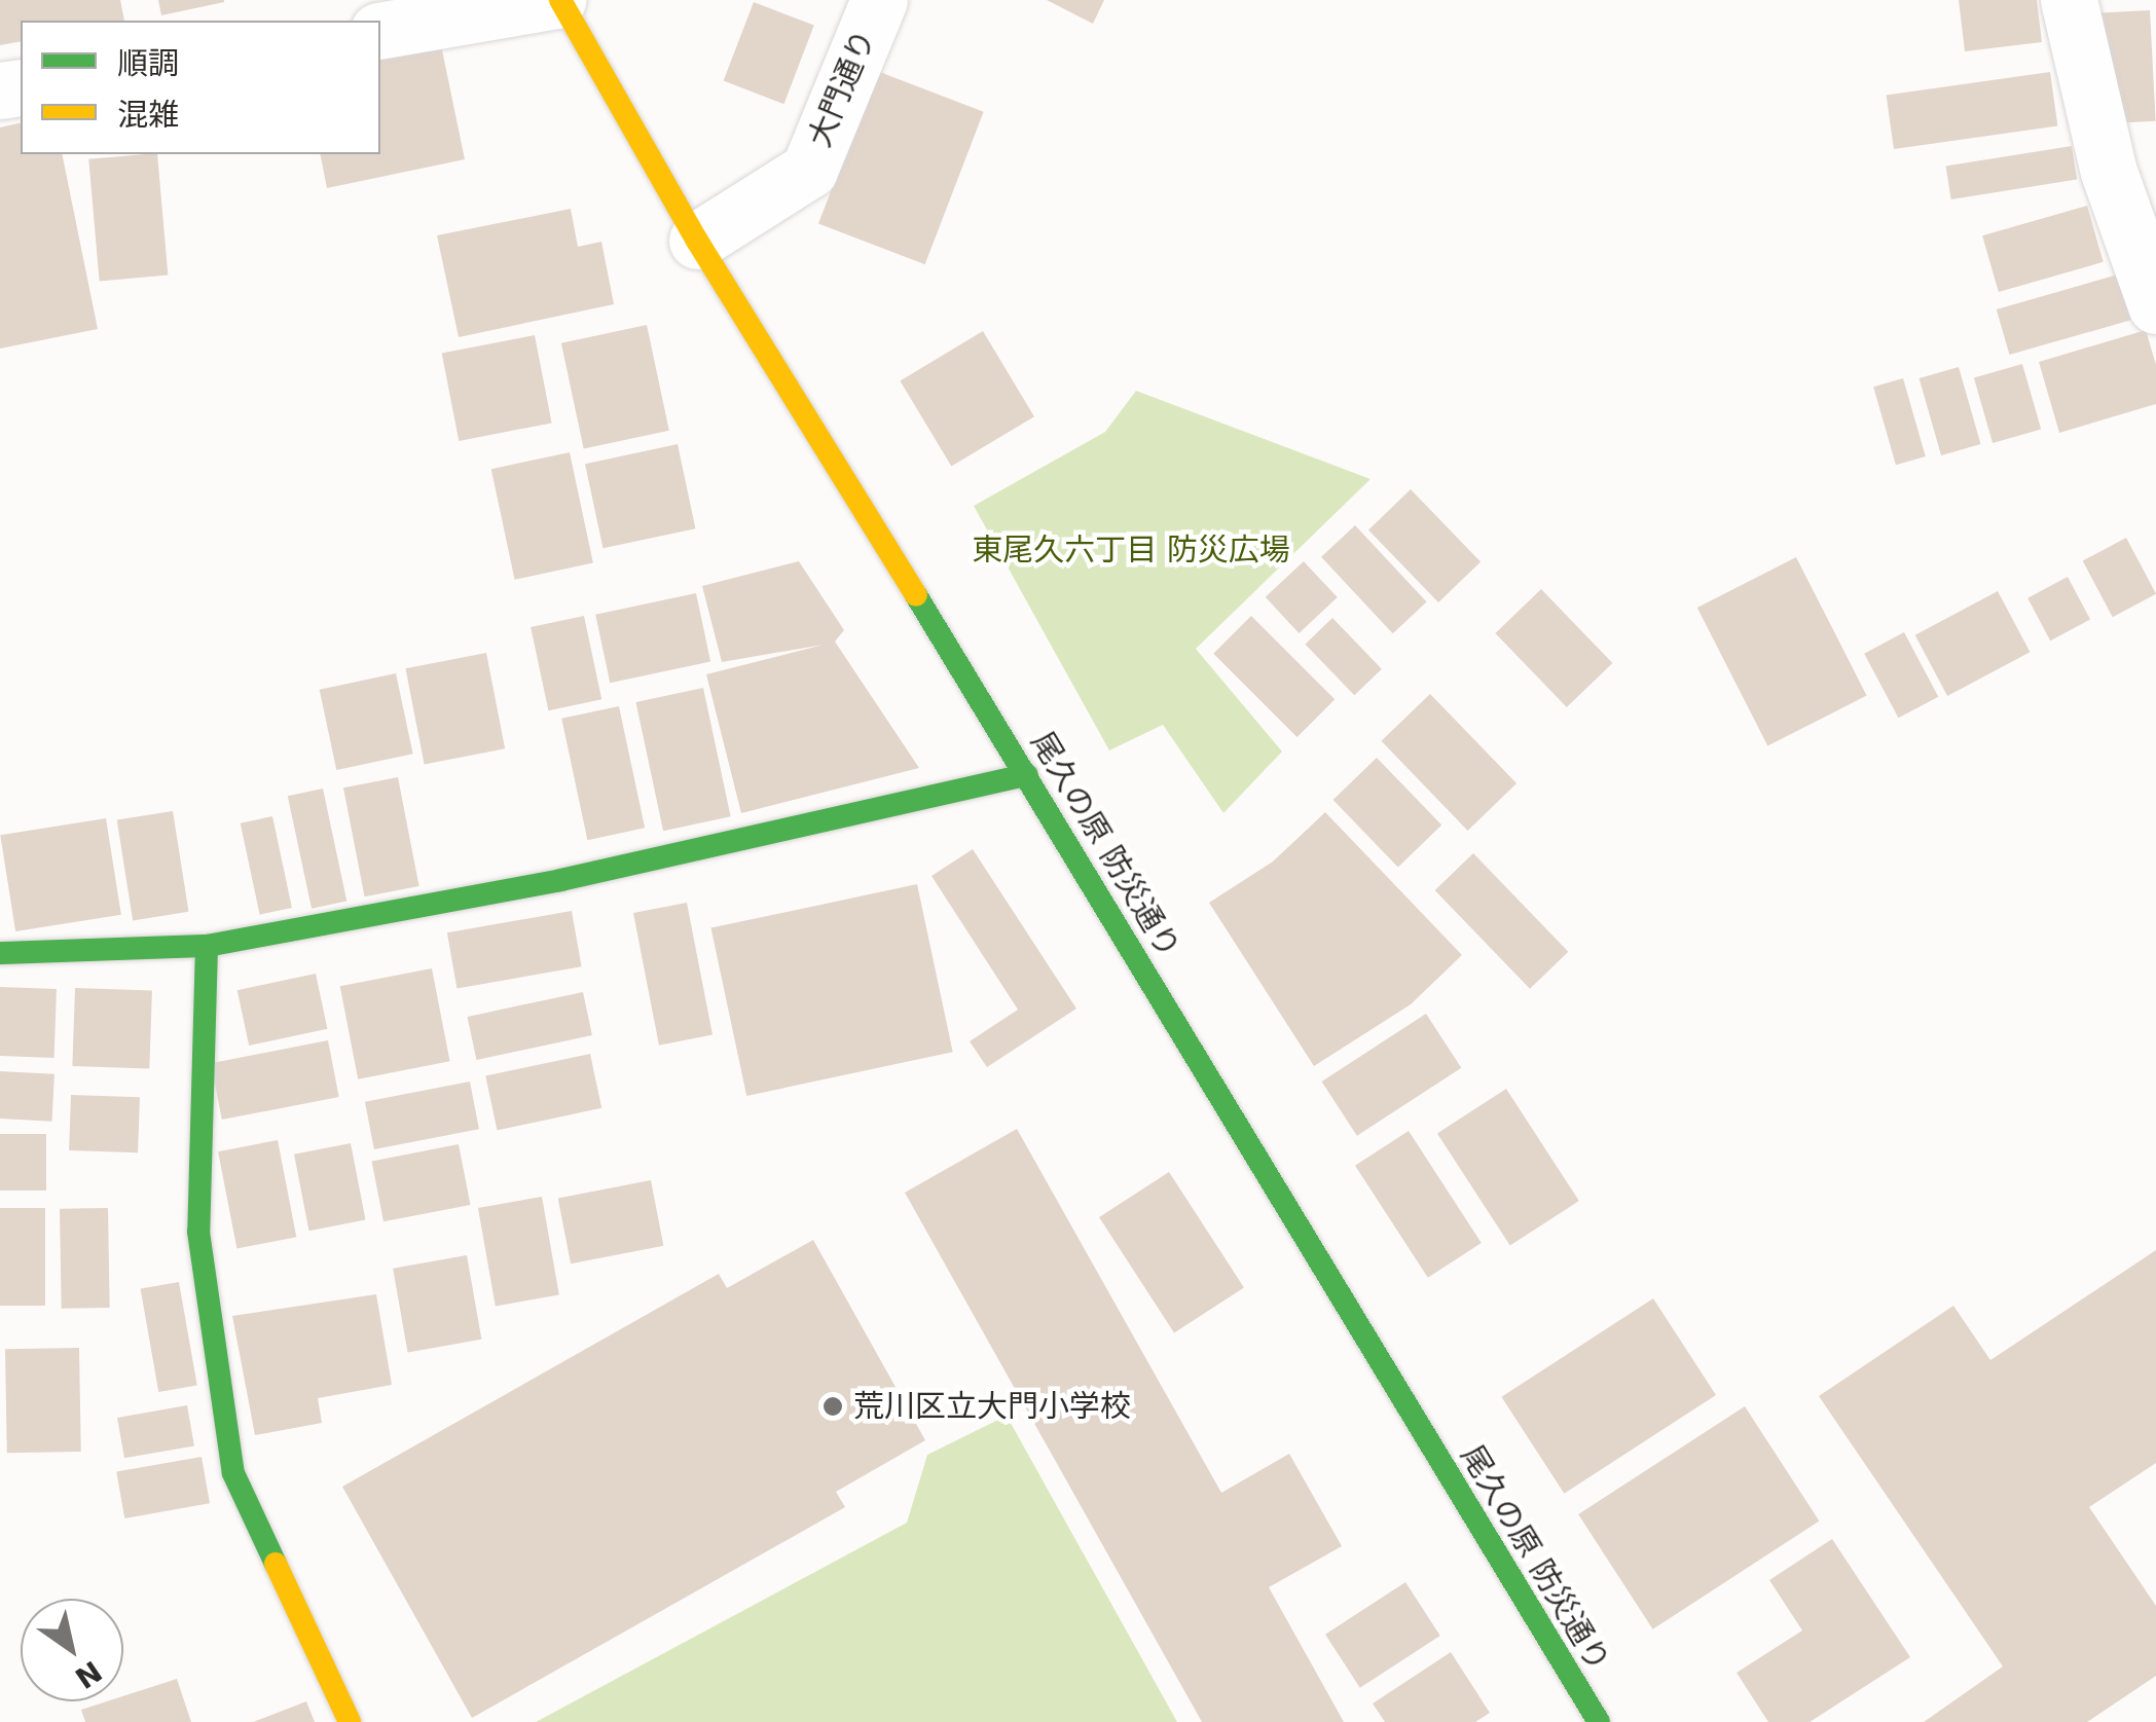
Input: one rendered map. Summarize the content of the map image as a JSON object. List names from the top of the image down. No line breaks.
{"streets":{"street":["大門通り","尾久の原 防災通り"]},"crossings":[["大門通り","尾久の原 防災通り"]],"parks":["東尾久六丁目 防災広場"],"places":["荒川区立大門小学校"],"legend":["順調","混雑"],"north":"bottom right"}
